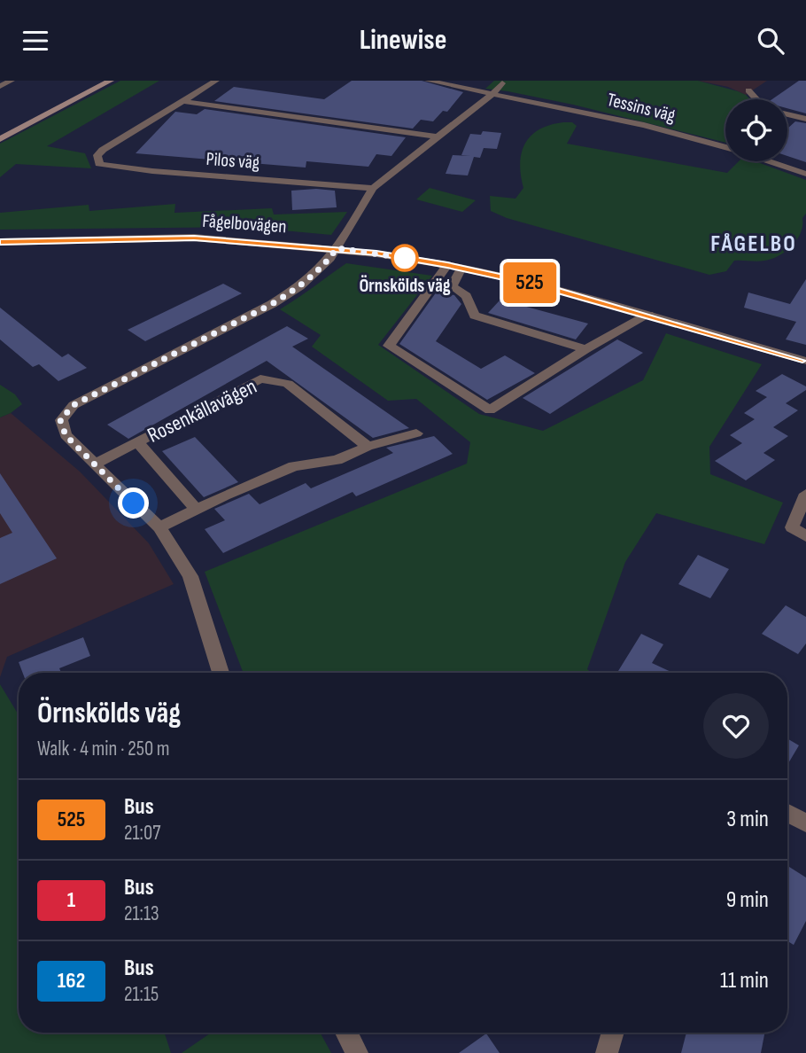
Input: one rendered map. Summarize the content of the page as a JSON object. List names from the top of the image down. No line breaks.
{"streets":{"street":["Tessins väg","Pilos väg","Fågelbovägen","Rosenkällavägen"]},"districts":["FÅGELBO"],"places":["Örnskölds väg"],"lines":["bus line 525"],"page":{"header":"Linewise","on_map":"525","heading":["Örnskölds väg","Walk · 4 min · 250 m"],"list":[{"mark":"525","name":"Bus","note":"21:07","value":"3 min"},{"mark":"1","name":"Bus","note":"21:13","value":"9 min"},{"mark":"162","name":"Bus","note":"21:15","value":"11 min"}]}}
